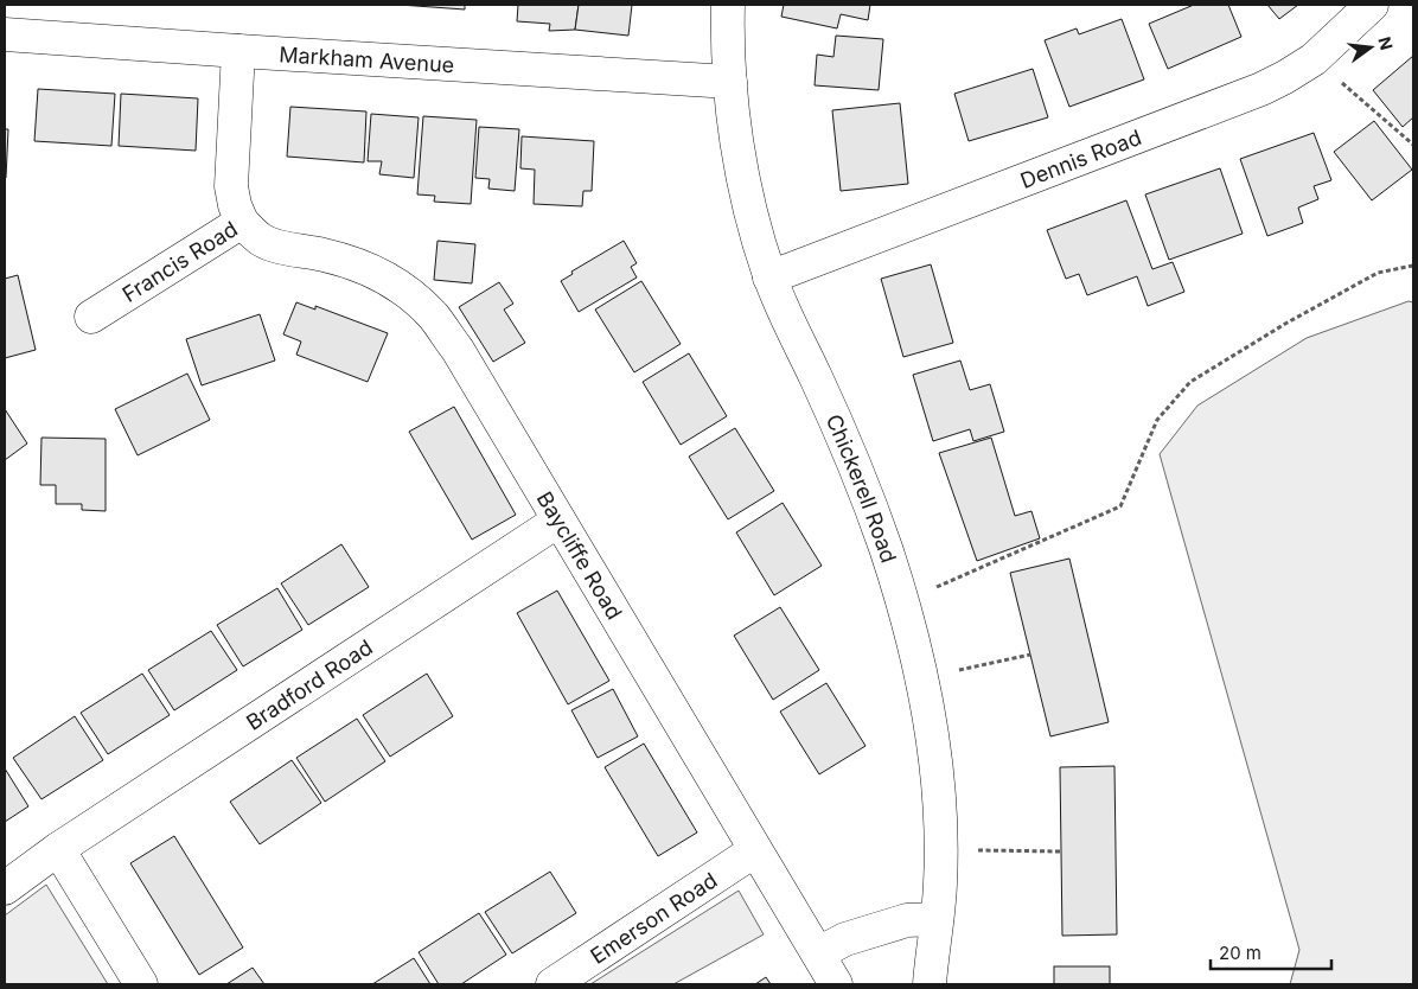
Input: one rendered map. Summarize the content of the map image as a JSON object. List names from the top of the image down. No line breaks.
{"streets":{"street":["Markham Avenue","Dennis Road","Francis Road","Chickerell Road","Baycliffe Road","Bradford Road","Emerson Road"]},"crossings":[["Markham Avenue","Francis Road"],["Markham Avenue","Chickerell Road"],["Dennis Road","Chickerell Road"],["Francis Road","Baycliffe Road"],["Baycliffe Road","Bradford Road"],["Baycliffe Road","Emerson Road"]],"scale_bar":"20 m","north":"right"}
